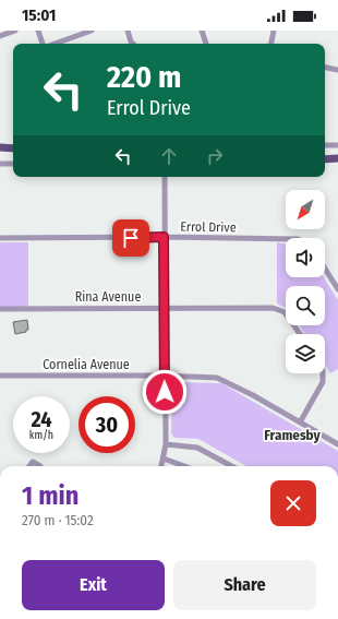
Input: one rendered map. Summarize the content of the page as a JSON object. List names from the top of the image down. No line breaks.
{"streets":{"street":["Errol Drive","Rina Avenue","Cornelia Avenue"]},"districts":["Framesby"],"north":"bottom left","page":{"status":"15:01","turn":["220 m","Errol Drive"],"speed":"24 km/h","limit":"30","heading":["1 min","270 m · 15:02"],"buttons":["Exit","Share"]}}
